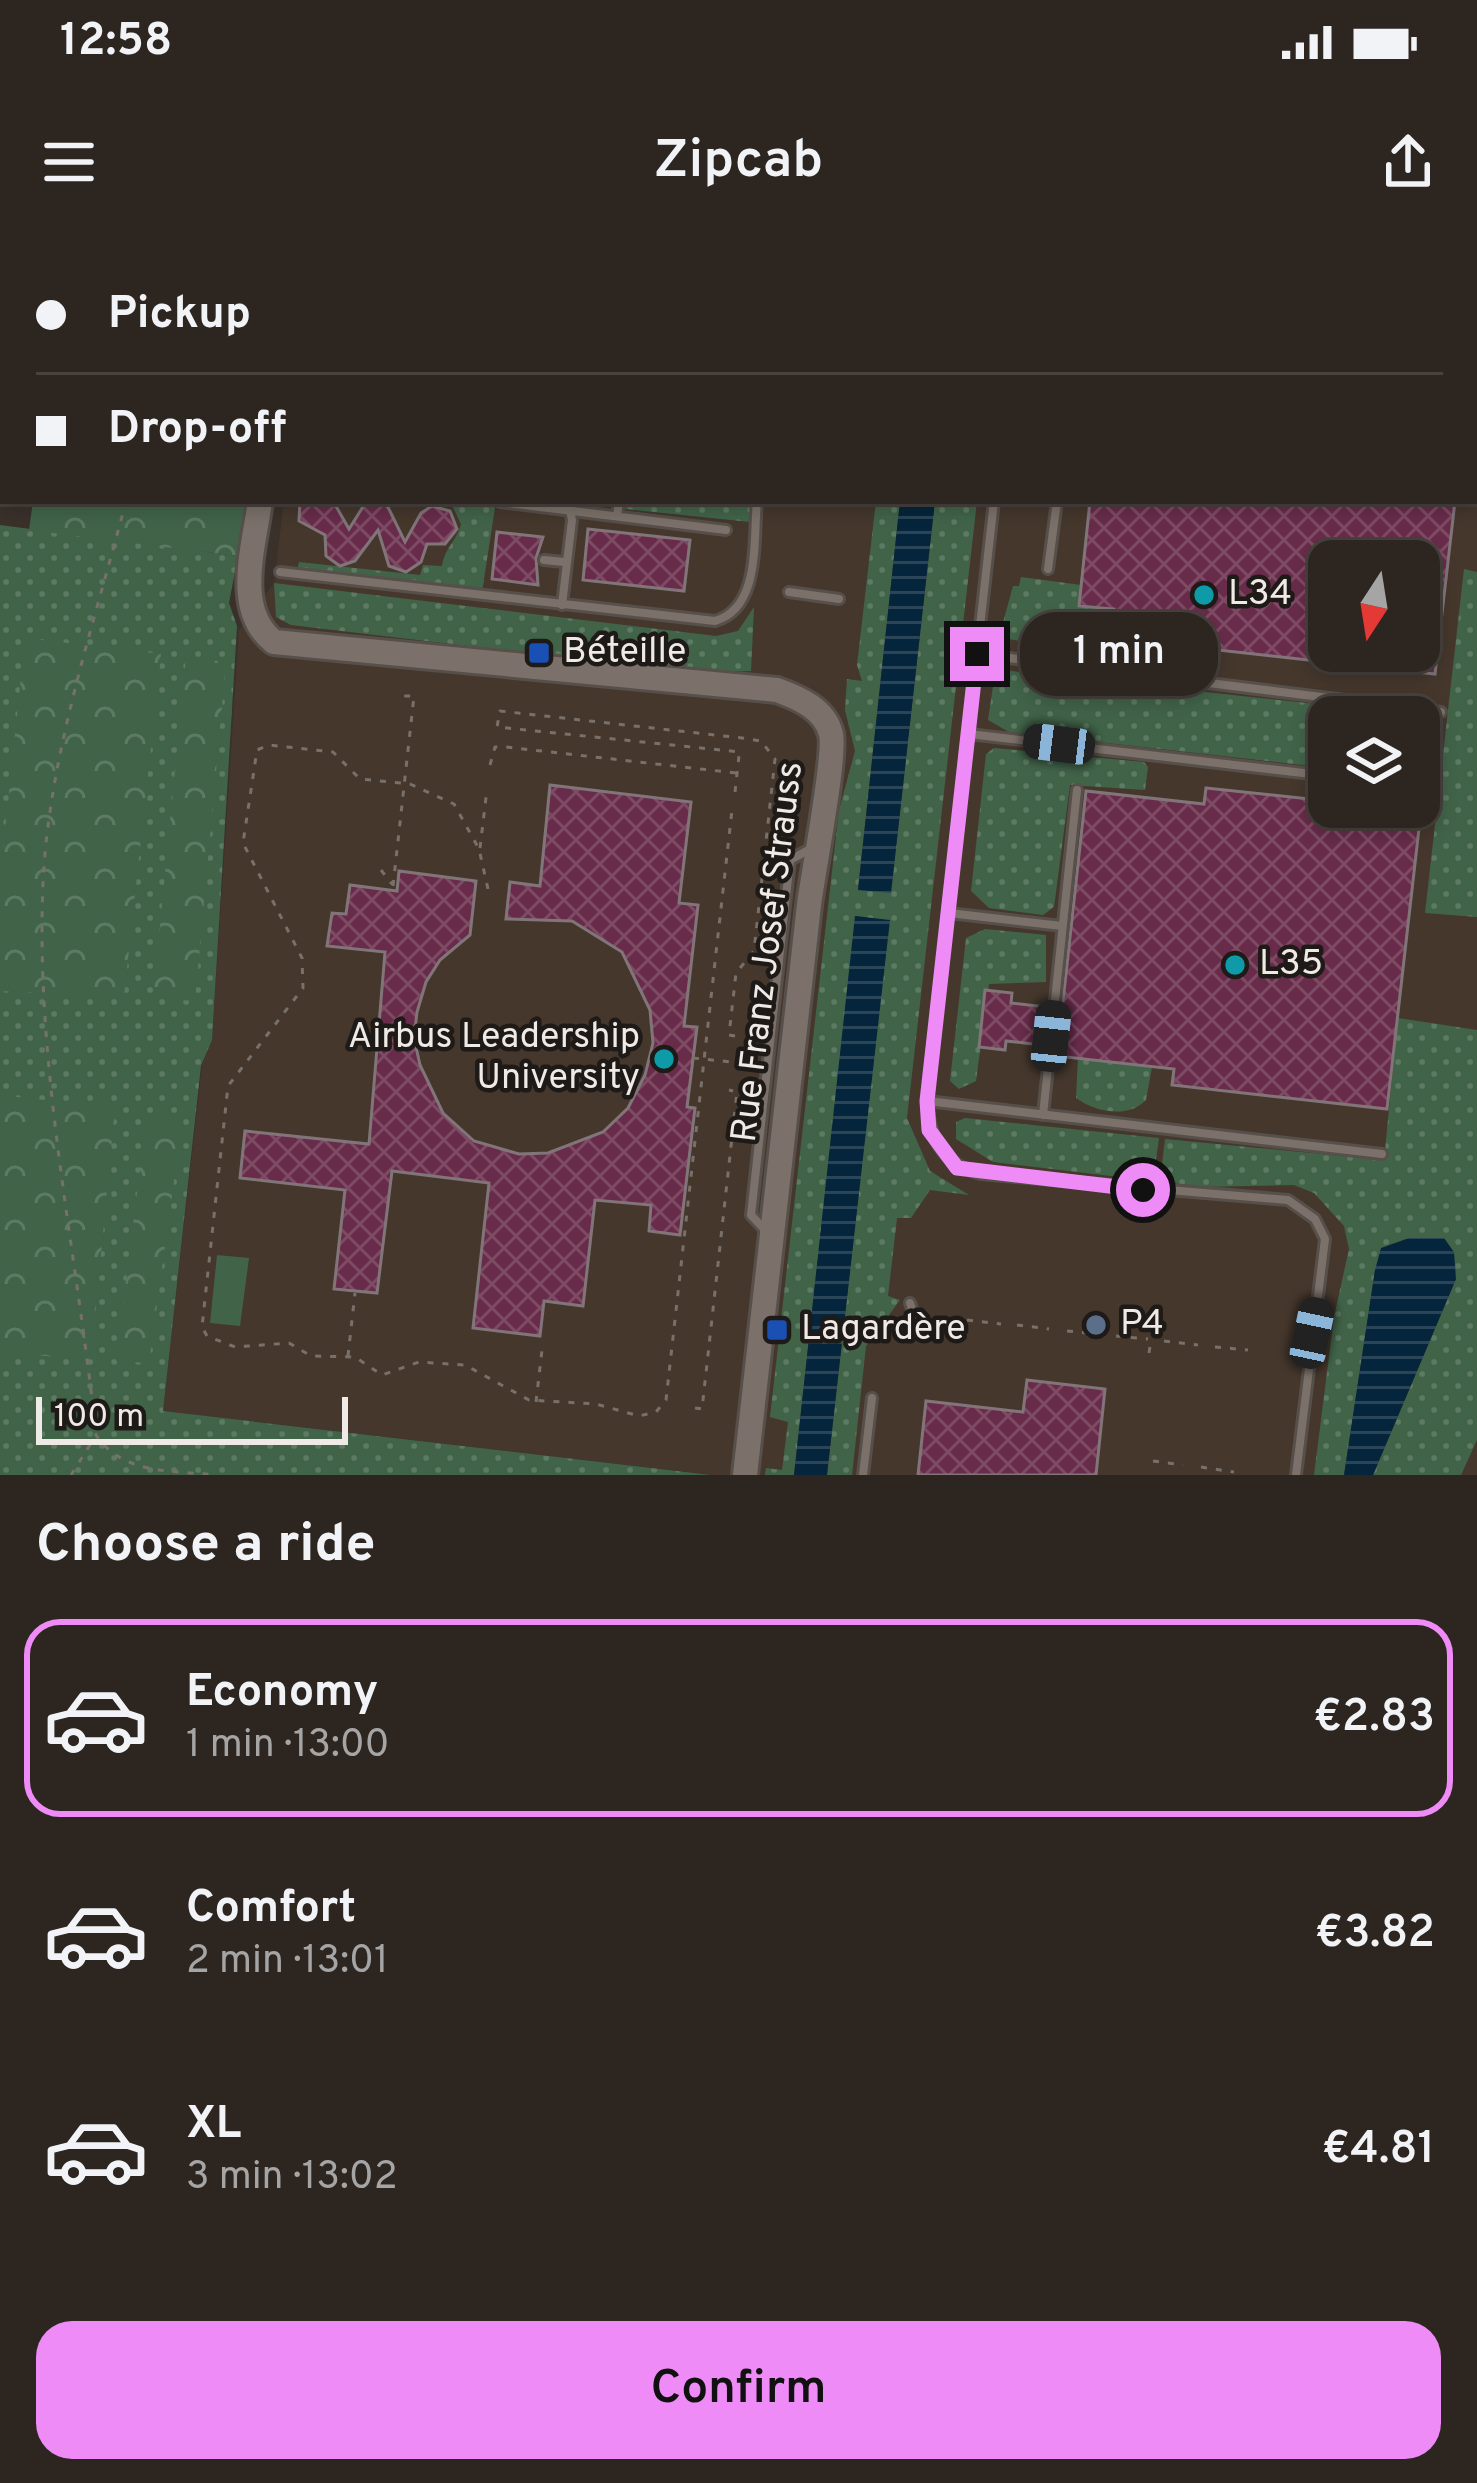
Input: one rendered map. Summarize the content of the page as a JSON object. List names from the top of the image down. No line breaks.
{"streets":{"street":["Rue Franz Josef Strauss"]},"places":{"other":["L34","L35","Airbus Leadership University","P4"],"transit":["Béteille","Lagardère"]},"scale_bar":"100 m","north":"bottom","page":{"status":"12:58","header":"Zipcab","banner":["Pickup","Drop-off"],"bubble":"1 min","scale":"100 m","heading":"Choose a ride","list":[{"name":"Economy","note":"1 min · 13:00","value":"€2.83"},{"name":"Comfort","note":"2 min · 13:01","value":"€3.82"},{"name":"XL","note":"3 min · 13:02","value":"€4.81"}],"buttons":"Confirm"}}
